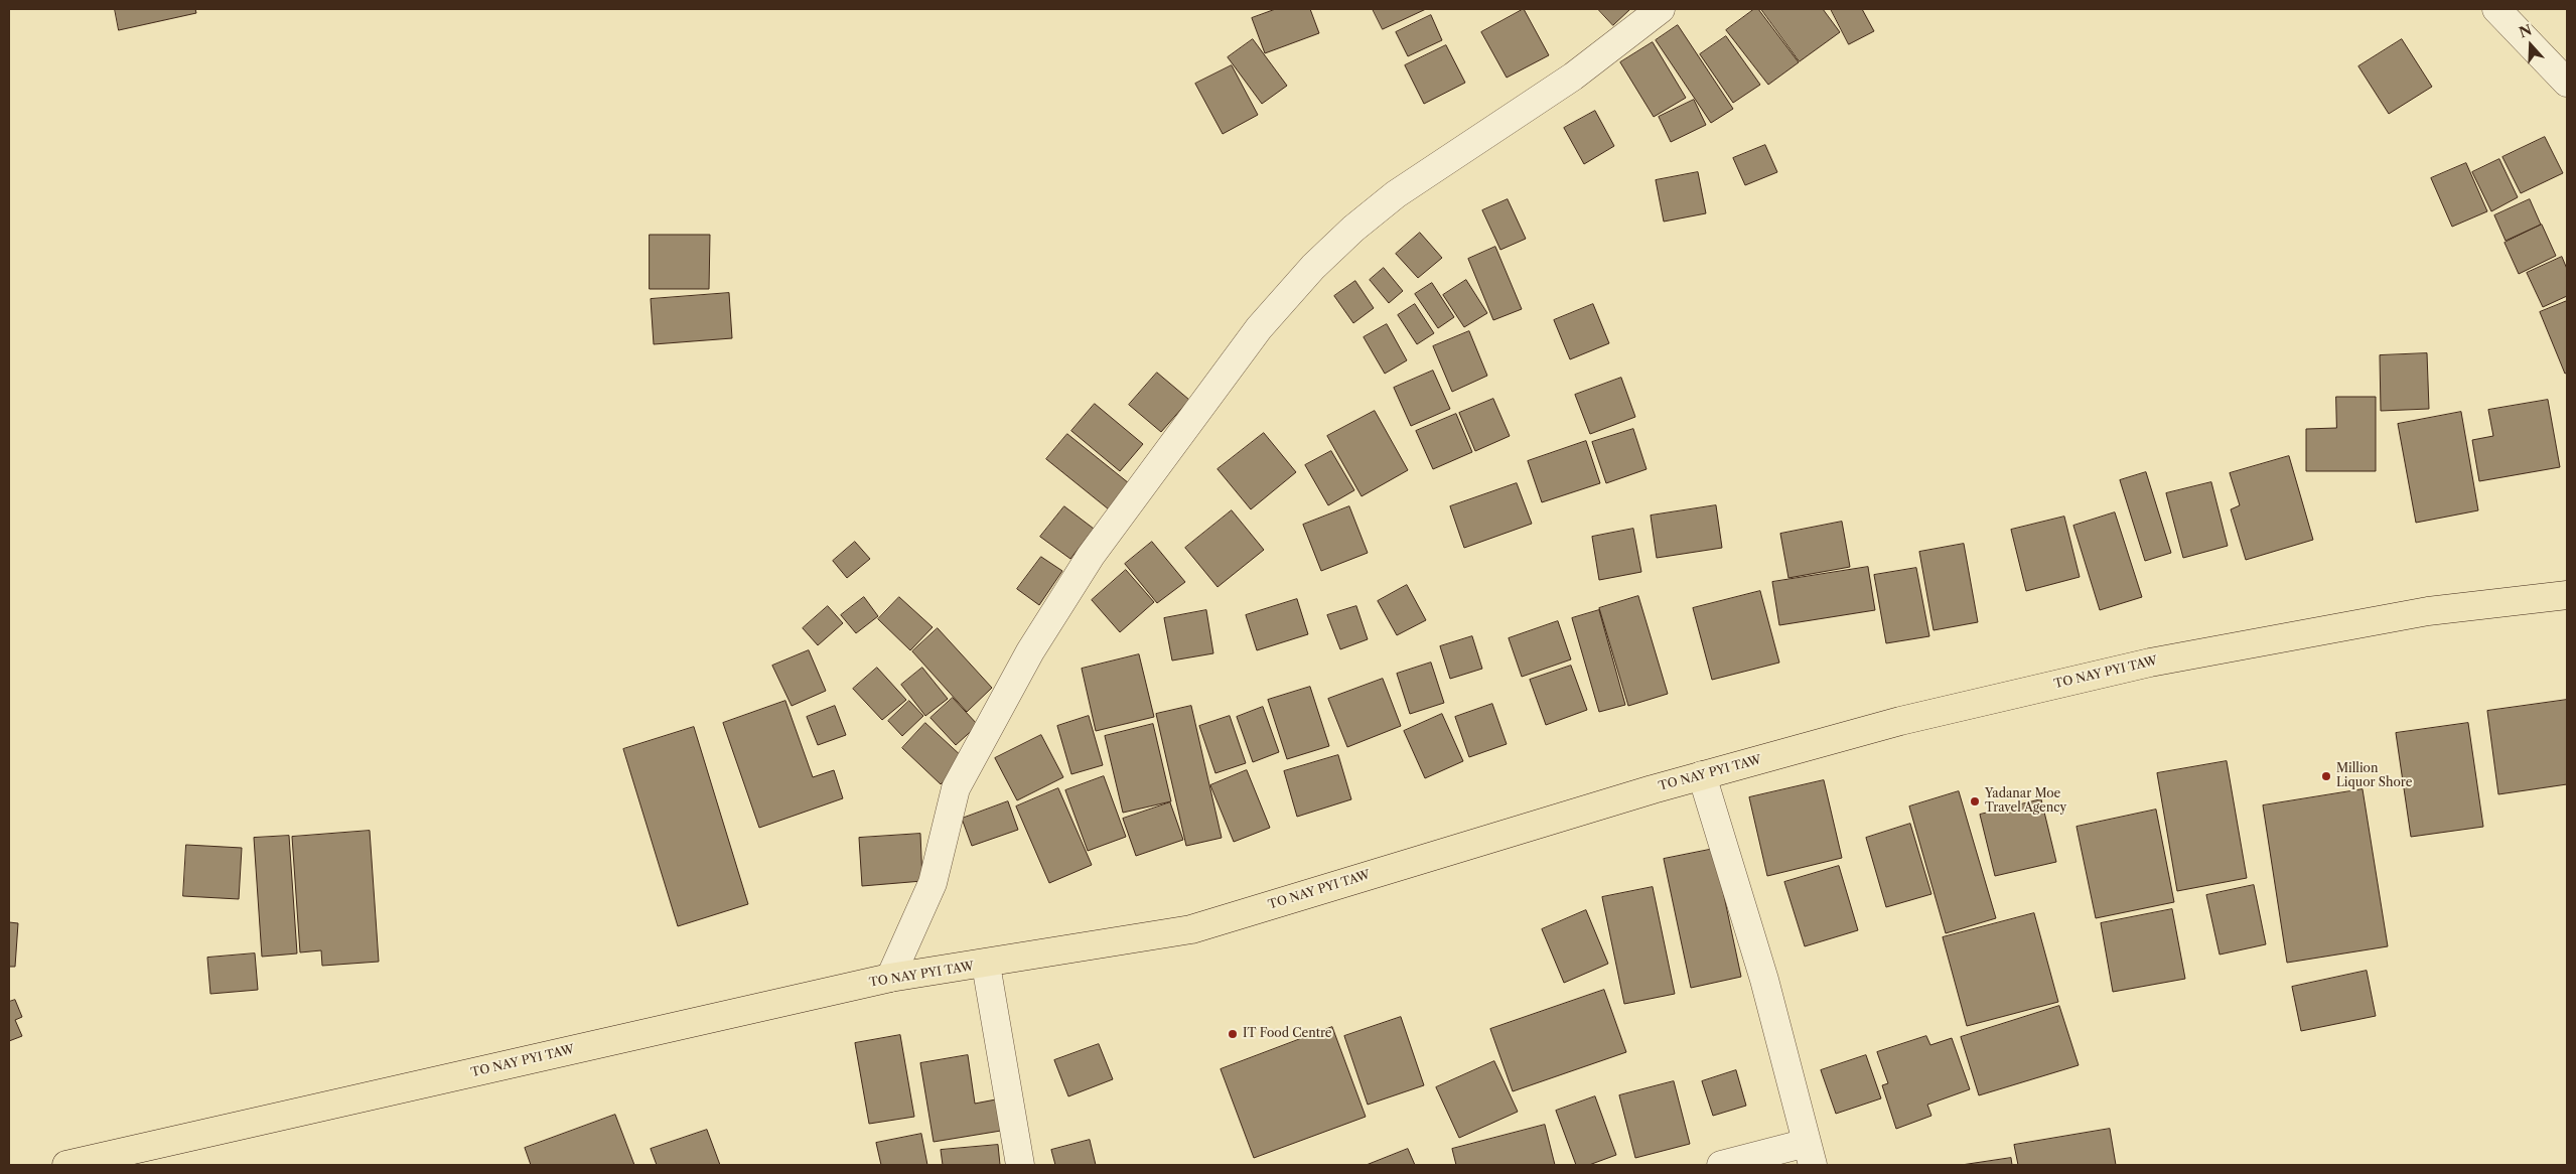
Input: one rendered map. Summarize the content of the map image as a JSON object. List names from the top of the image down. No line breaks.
{"streets":{"main road":["TO NAY PYI TAW"]},"places":["Million Liquor Shore","Yadanar Moe Travel Agency","IT Food Centre"],"north":"top"}
